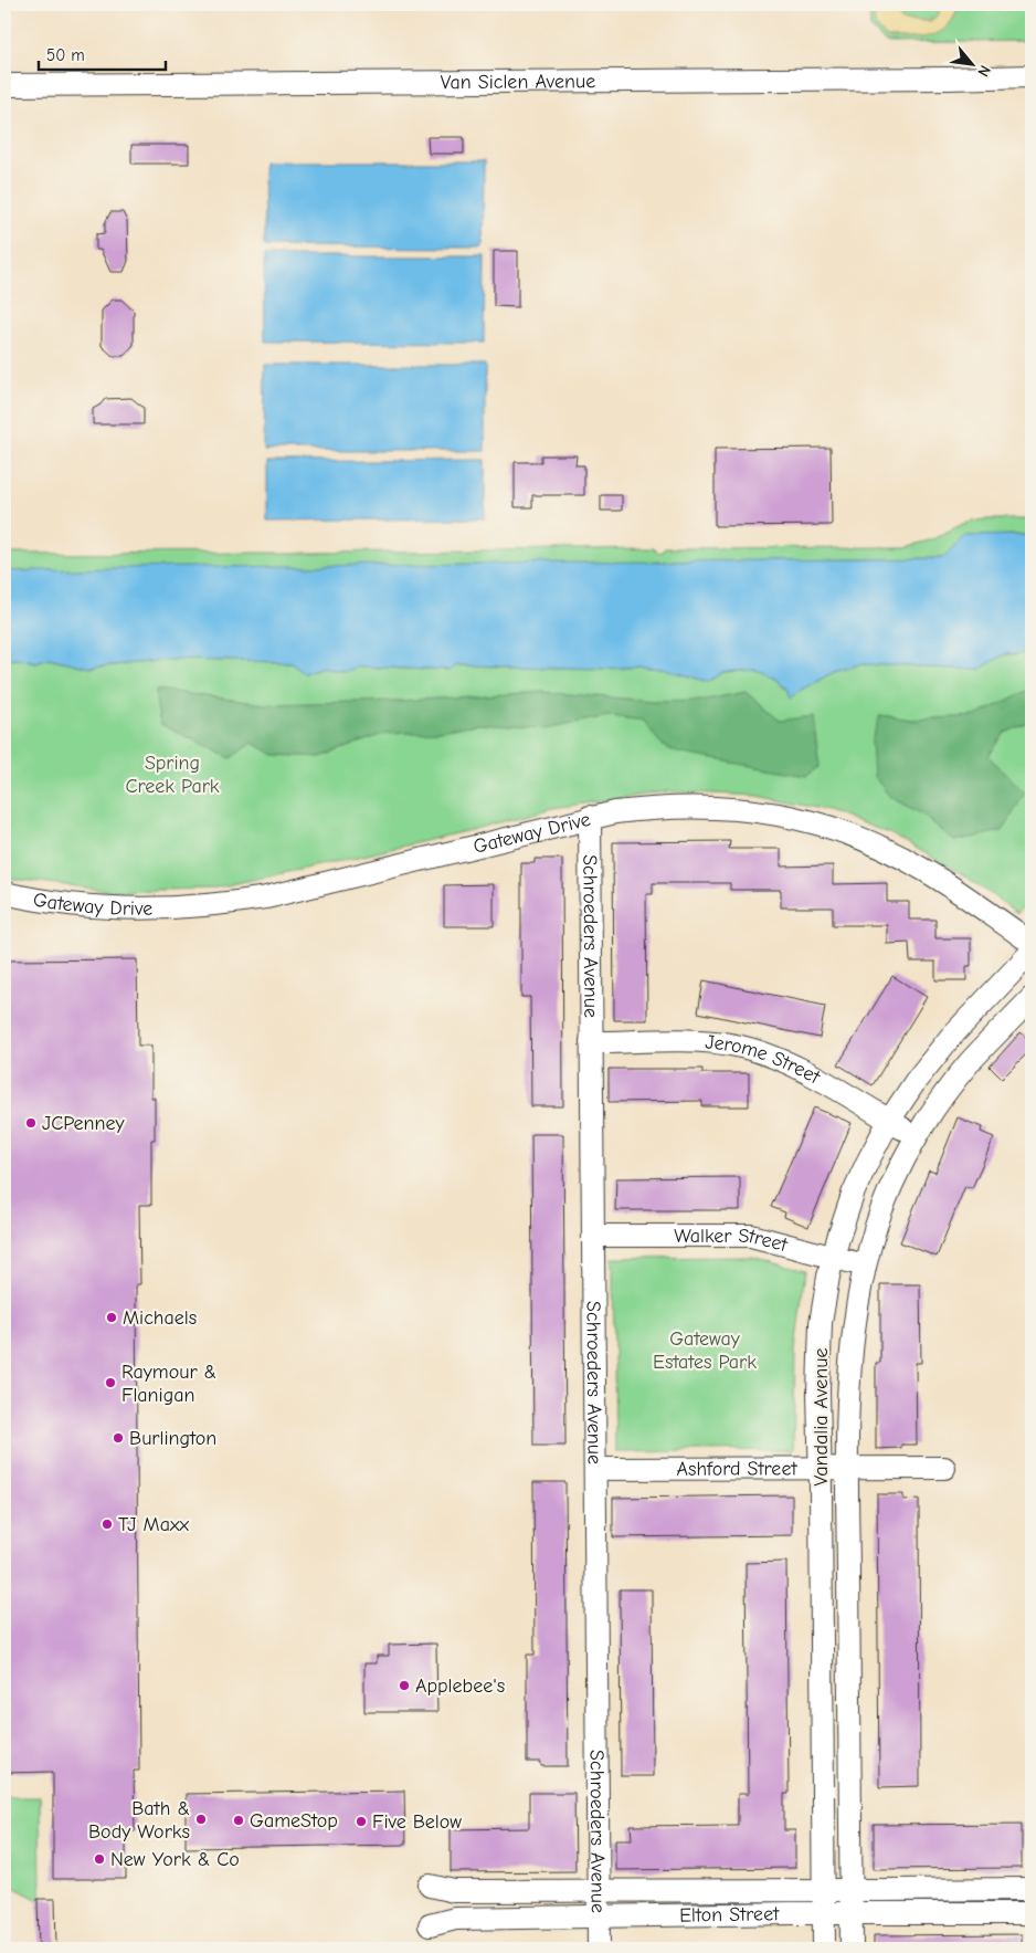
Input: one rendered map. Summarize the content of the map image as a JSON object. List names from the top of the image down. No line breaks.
{"streets":{"street":["Van Siclen Avenue","Gateway Drive","Schroeders Avenue","Jerome Street","Walker Street","Vandalia Avenue","Ashford Street","Elton Street"]},"crossings":[["Gateway Drive","Schroeders Avenue"],["Schroeders Avenue","Jerome Street"],["Schroeders Avenue","Walker Street"],["Schroeders Avenue","Ashford Street"],["Schroeders Avenue","Elton Street"],["Jerome Street","Vandalia Avenue"],["Walker Street","Vandalia Avenue"],["Vandalia Avenue","Ashford Street"],["Vandalia Avenue","Elton Street"]],"parks":["Spring Creek Park","Gateway Estates Park"],"places":["JCPenney","Michaels","Raymour & Flanigan","Burlington","TJ Maxx","Applebee's","Bath & Body Works","GameStop","Five Below","New York & Co"],"scale_bar":"50 m","north":"bottom right"}
